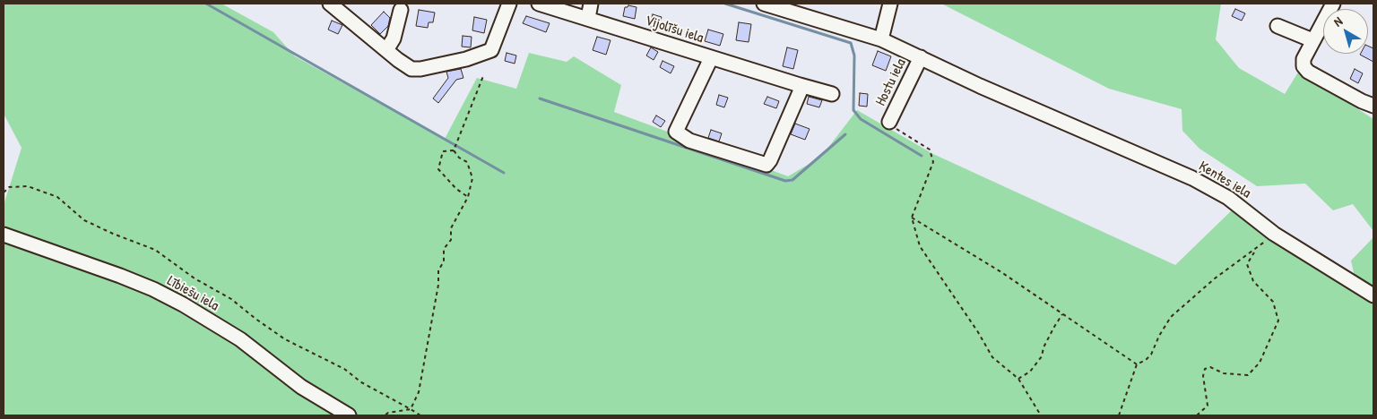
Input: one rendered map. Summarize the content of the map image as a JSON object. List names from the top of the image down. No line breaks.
{"streets":{"street":["Vijolīšu iela","Hostu iela","Ķentes iela","Lībiešu iela"]},"crossings":[["Hostu iela","Ķentes iela"]],"north":"top left"}
